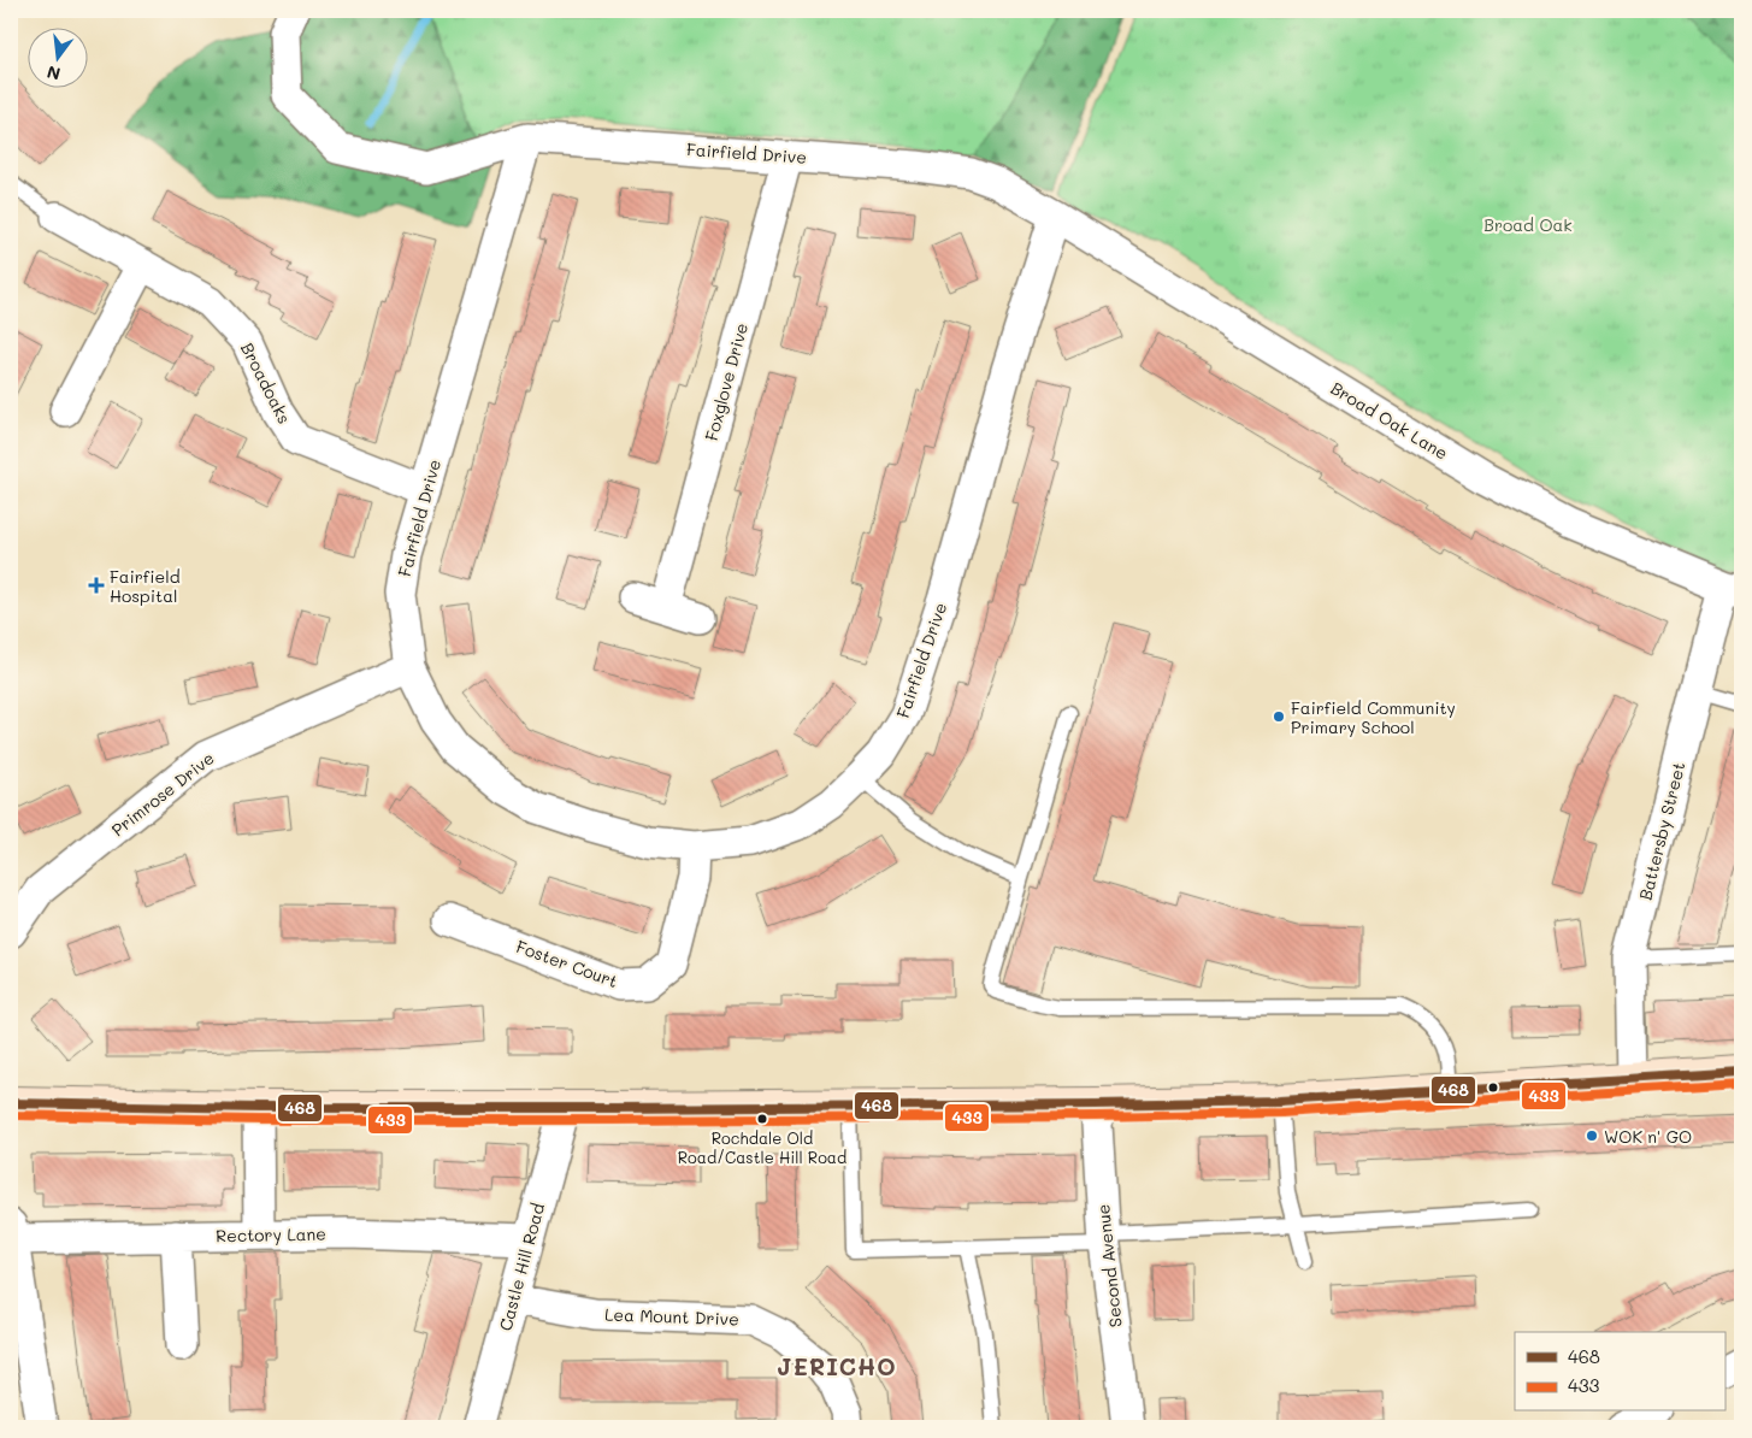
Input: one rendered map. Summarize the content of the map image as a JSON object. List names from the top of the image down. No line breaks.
{"streets":{"street":["Fairfield Drive","Foxglove Drive","Broadoaks","Broad Oak Lane","Primrose Drive","Battersby Street","Foster Court","Rectory Lane","Second Avenue","Castle Hill Road","Lea Mount Drive"]},"crossings":[["Fairfield Drive","Foxglove Drive"],["Fairfield Drive","Broadoaks"],["Fairfield Drive","Broad Oak Lane"],["Fairfield Drive","Primrose Drive"],["Fairfield Drive","Foster Court"],["Broad Oak Lane","Battersby Street"],["Rectory Lane","Castle Hill Road"],["Castle Hill Road","Lea Mount Drive"]],"districts":["JERICHO"],"parks":["Broad Oak"],"places":{"health":["Fairfield Hospital"],"other":["Fairfield Community Primary School","Rochdale Old Road/Castle Hill Road","WOK n' GO"]},"lines":["transit line 468","transit line 433"],"legend":["468","433"],"north":"bottom"}
